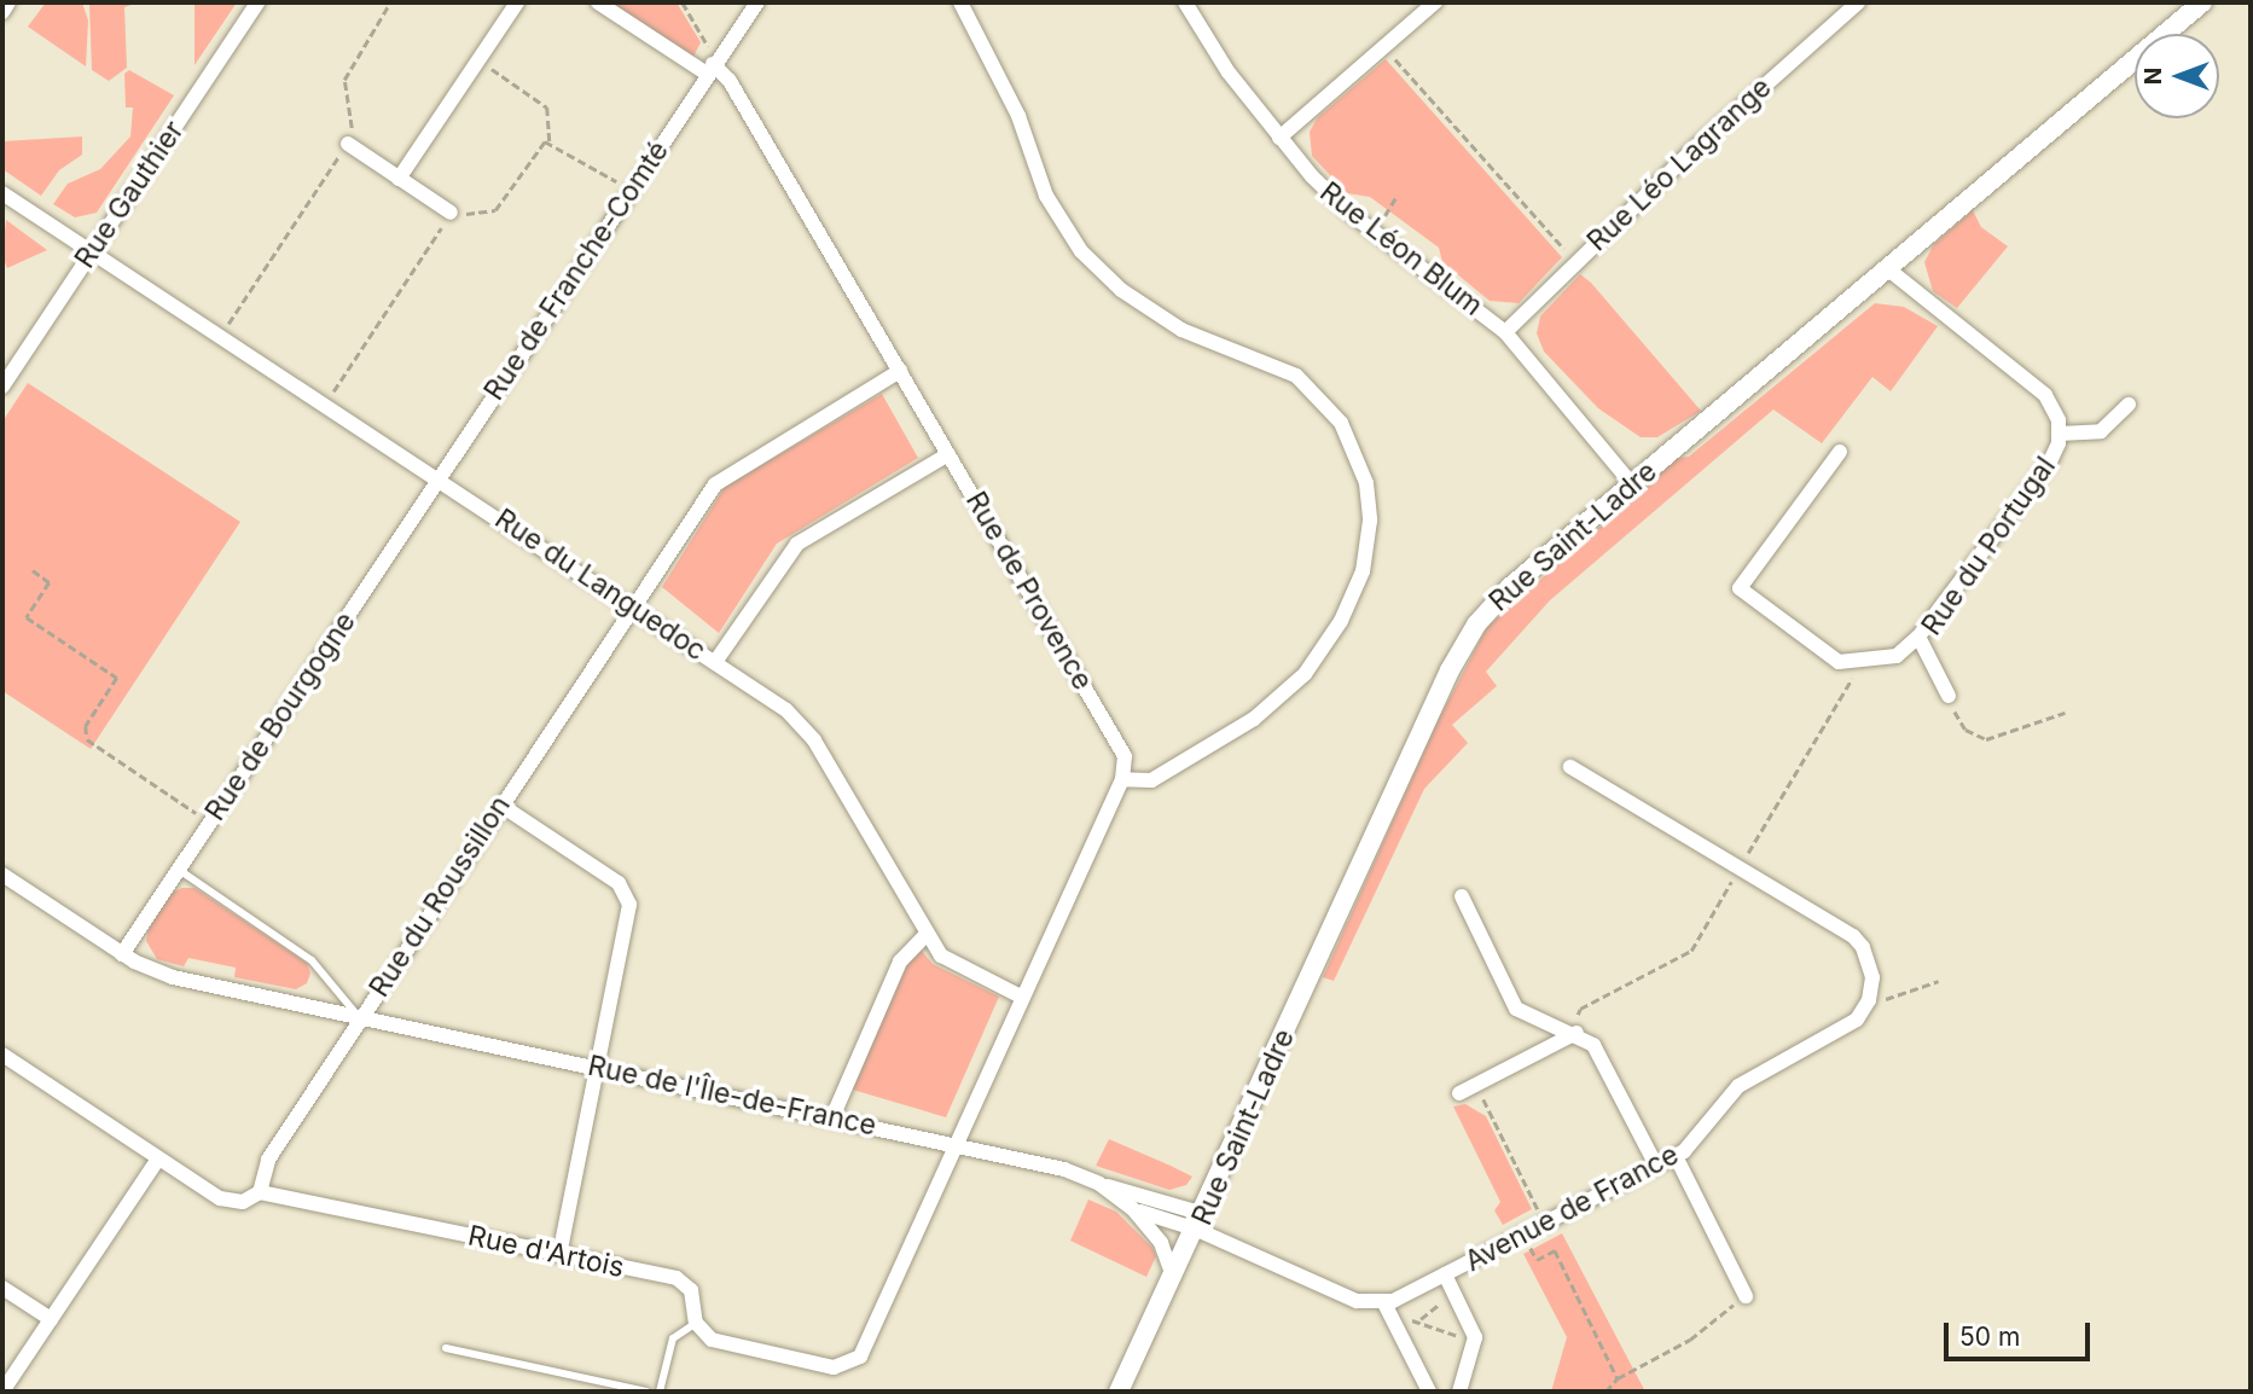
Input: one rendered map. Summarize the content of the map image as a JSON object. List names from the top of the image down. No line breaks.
{"streets":{"street":["Rue Léo Lagrange","Rue Gauthier","Rue Léon Blum","Rue de Franche-Comté","Rue Saint-Ladre","Rue du Portugal","Rue du Languedoc","Rue de Provence","Rue de Bourgogne","Rue du Roussillon","Rue de l'Île-de-France","Avenue de France","Rue d'Artois"]},"crossings":[["Rue Léo Lagrange","Rue Léon Blum"],["Rue Gauthier","Rue du Languedoc"],["Rue Léon Blum","Rue Saint-Ladre"],["Rue de Franche-Comté","Rue du Languedoc"],["Rue de Franche-Comté","Rue de Provence"],["Rue de Franche-Comté","Rue de Bourgogne"],["Rue Saint-Ladre","Rue du Portugal"],["Rue Saint-Ladre","Rue de l'Île-de-France"],["Rue du Languedoc","Rue de Bourgogne"],["Rue du Languedoc","Rue du Roussillon"],["Rue de Provence","Rue du Roussillon"],["Rue de Bourgogne","Rue de l'Île-de-France"],["Rue du Roussillon","Rue de l'Île-de-France"],["Rue du Roussillon","Rue d'Artois"]],"scale_bar":"50 m","north":"left"}
